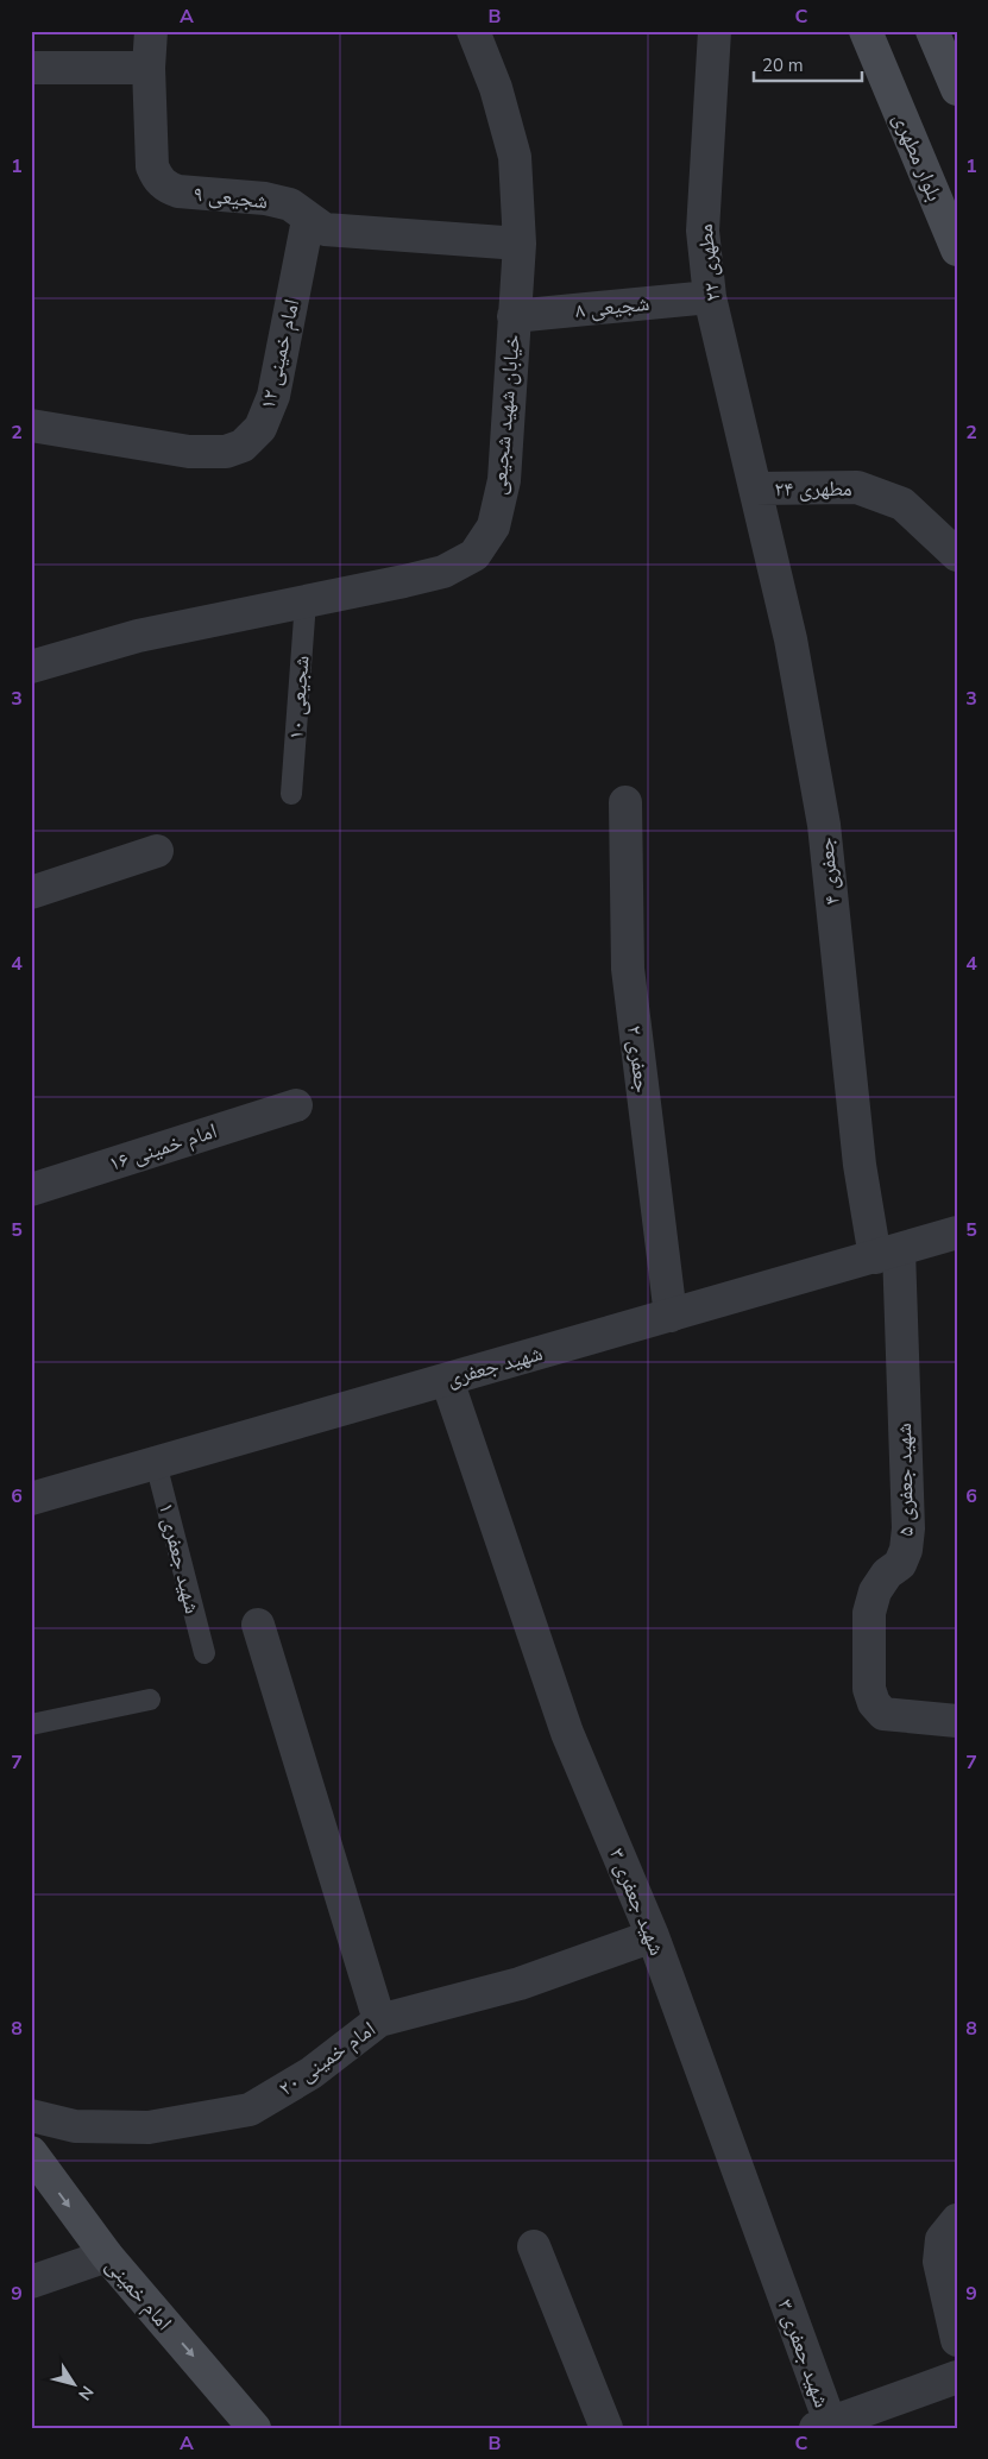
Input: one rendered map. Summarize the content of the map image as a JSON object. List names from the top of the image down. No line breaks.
{"streets":{"main road":["بلوار مطهری","امام خمینی"],"street":["شجیعی ۹","مطهری ۲۲","شجیعی ۸","امام خمینی ۱۲","خیابان شهید شجیعی","مطهری ۲۴","جعفری ۴","جعفری ۲","امام خمینی ۱۶","شهید جعفری","شهید جعفری ۵","شهید جعفری ۳","امام خمینی ۲۰"],"lane":["شجیعی ۱۰","شهید جعفری ۱"]},"crossings":[["شجیعی ۹","امام خمینی ۱۲"],["شجیعی ۹","خیابان شهید شجیعی"],["مطهری ۲۲","شجیعی ۸"],["مطهری ۲۲","مطهری ۲۴"],["مطهری ۲۲","جعفری ۴"],["شجیعی ۸","خیابان شهید شجیعی"],["خیابان شهید شجیعی","شجیعی ۱۰"],["مطهری ۲۴","جعفری ۴"],["جعفری ۴","شهید جعفری"],["جعفری ۴","شهید جعفری ۵"],["جعفری ۲","شهید جعفری"],["شهید جعفری","شهید جعفری ۵"],["شهید جعفری","شهید جعفری ۱"],["شهید جعفری","شهید جعفری ۳"],["شهید جعفری ۳","امام خمینی ۲۰"]],"one_way":["امام خمینی"],"scale_bar":"20 m","north":"bottom right","grid":{"columns":["A","B","C"],"rows":["1","2","3","4","5","6","7","8","9"]}}
